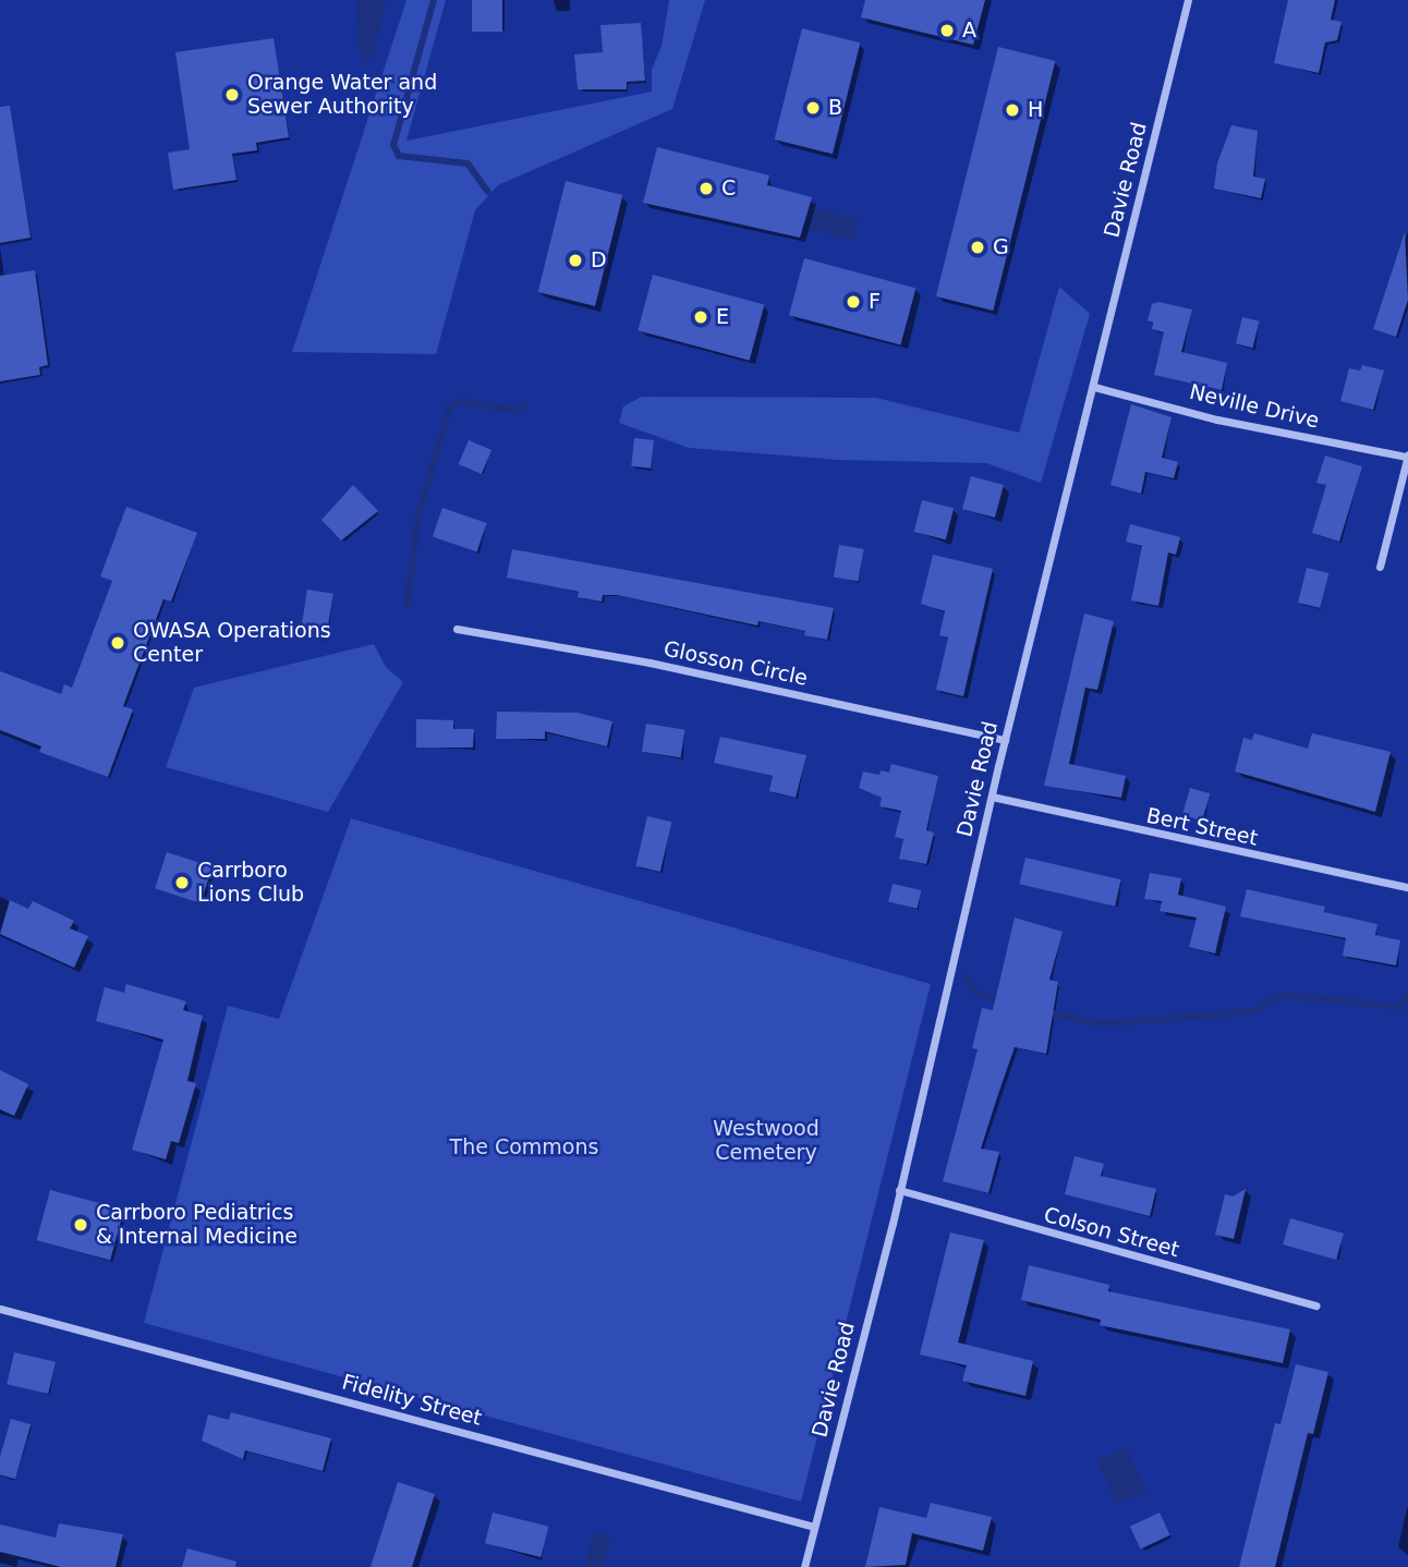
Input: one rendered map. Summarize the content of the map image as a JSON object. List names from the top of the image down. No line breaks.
{"streets":{"street":["Davie Road","Neville Drive","Glosson Circle","Bert Street","Colson Street","Fidelity Street"]},"crossings":[["Davie Road","Neville Drive"],["Davie Road","Glosson Circle"],["Davie Road","Bert Street"],["Davie Road","Colson Street"],["Davie Road","Fidelity Street"]],"parks":["Westwood Cemetery","The Commons"],"places":["A","Orange Water and Sewer Authority","B","H","C","G","D","F","E","OWASA Operations Center","Carrboro Lions Club","Carrboro Pediatrics & Internal Medicine"]}
